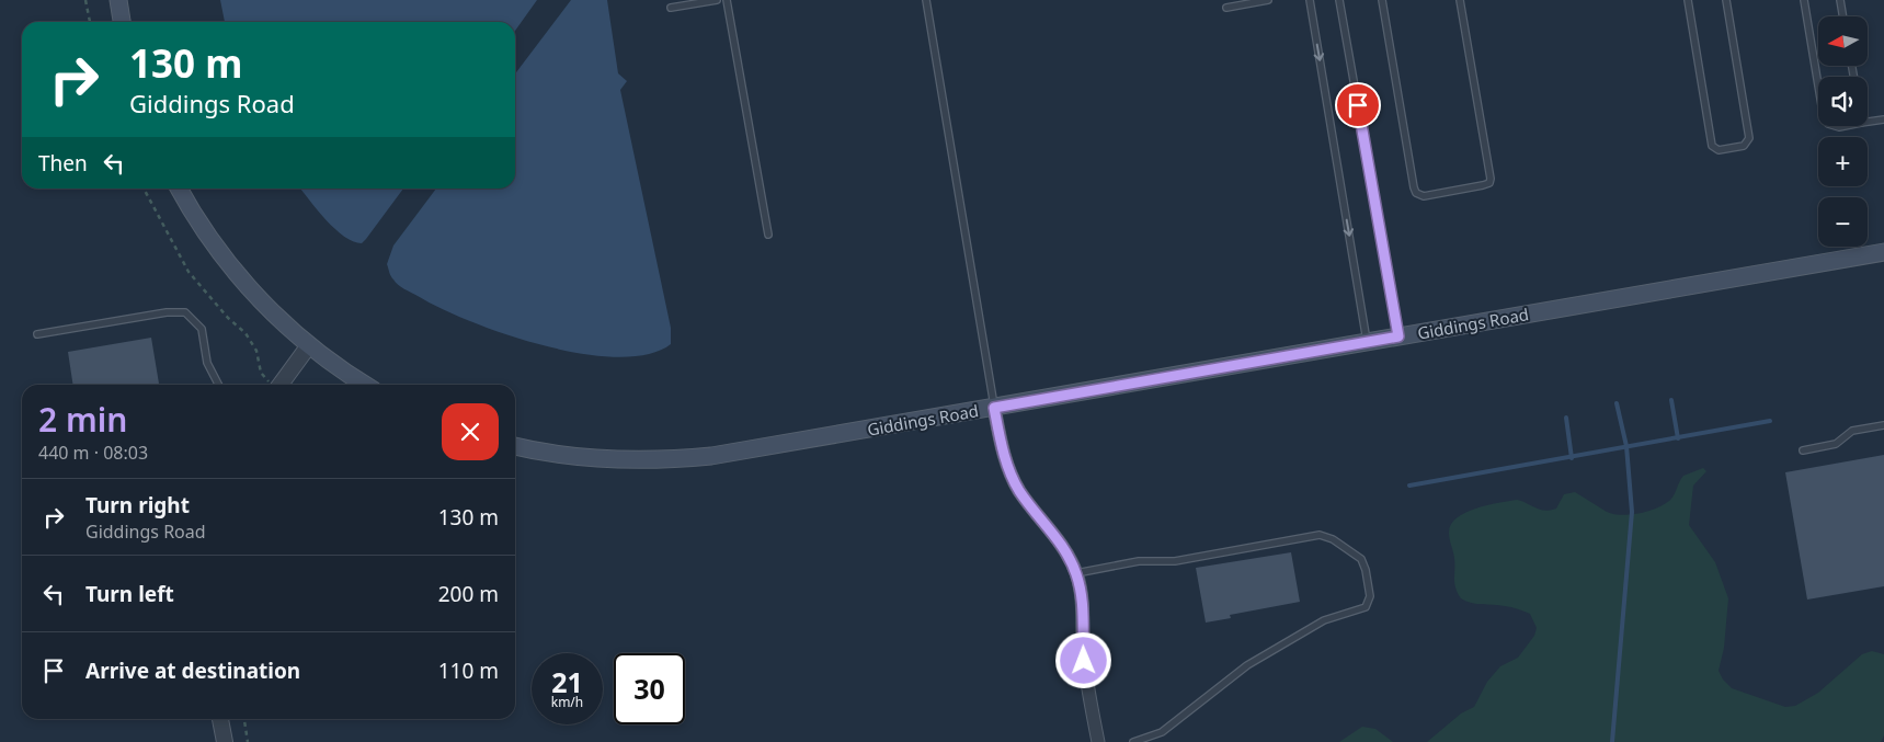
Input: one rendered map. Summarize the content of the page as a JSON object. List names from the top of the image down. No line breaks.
{"streets":{"main road":["Giddings Road"]},"north":"left","page":{"map_buttons":["+","−"],"turn":["130 m","Giddings Road"],"then":"Then","heading":["2 min","440 m · 08:03"],"list":[{"name":"Turn right","note":"Giddings Road","value":"130 m"},{"name":"Turn left","value":"200 m"},{"name":"Arrive at destination","value":"110 m"}],"speed":"21 km/h","limit":"30"}}
